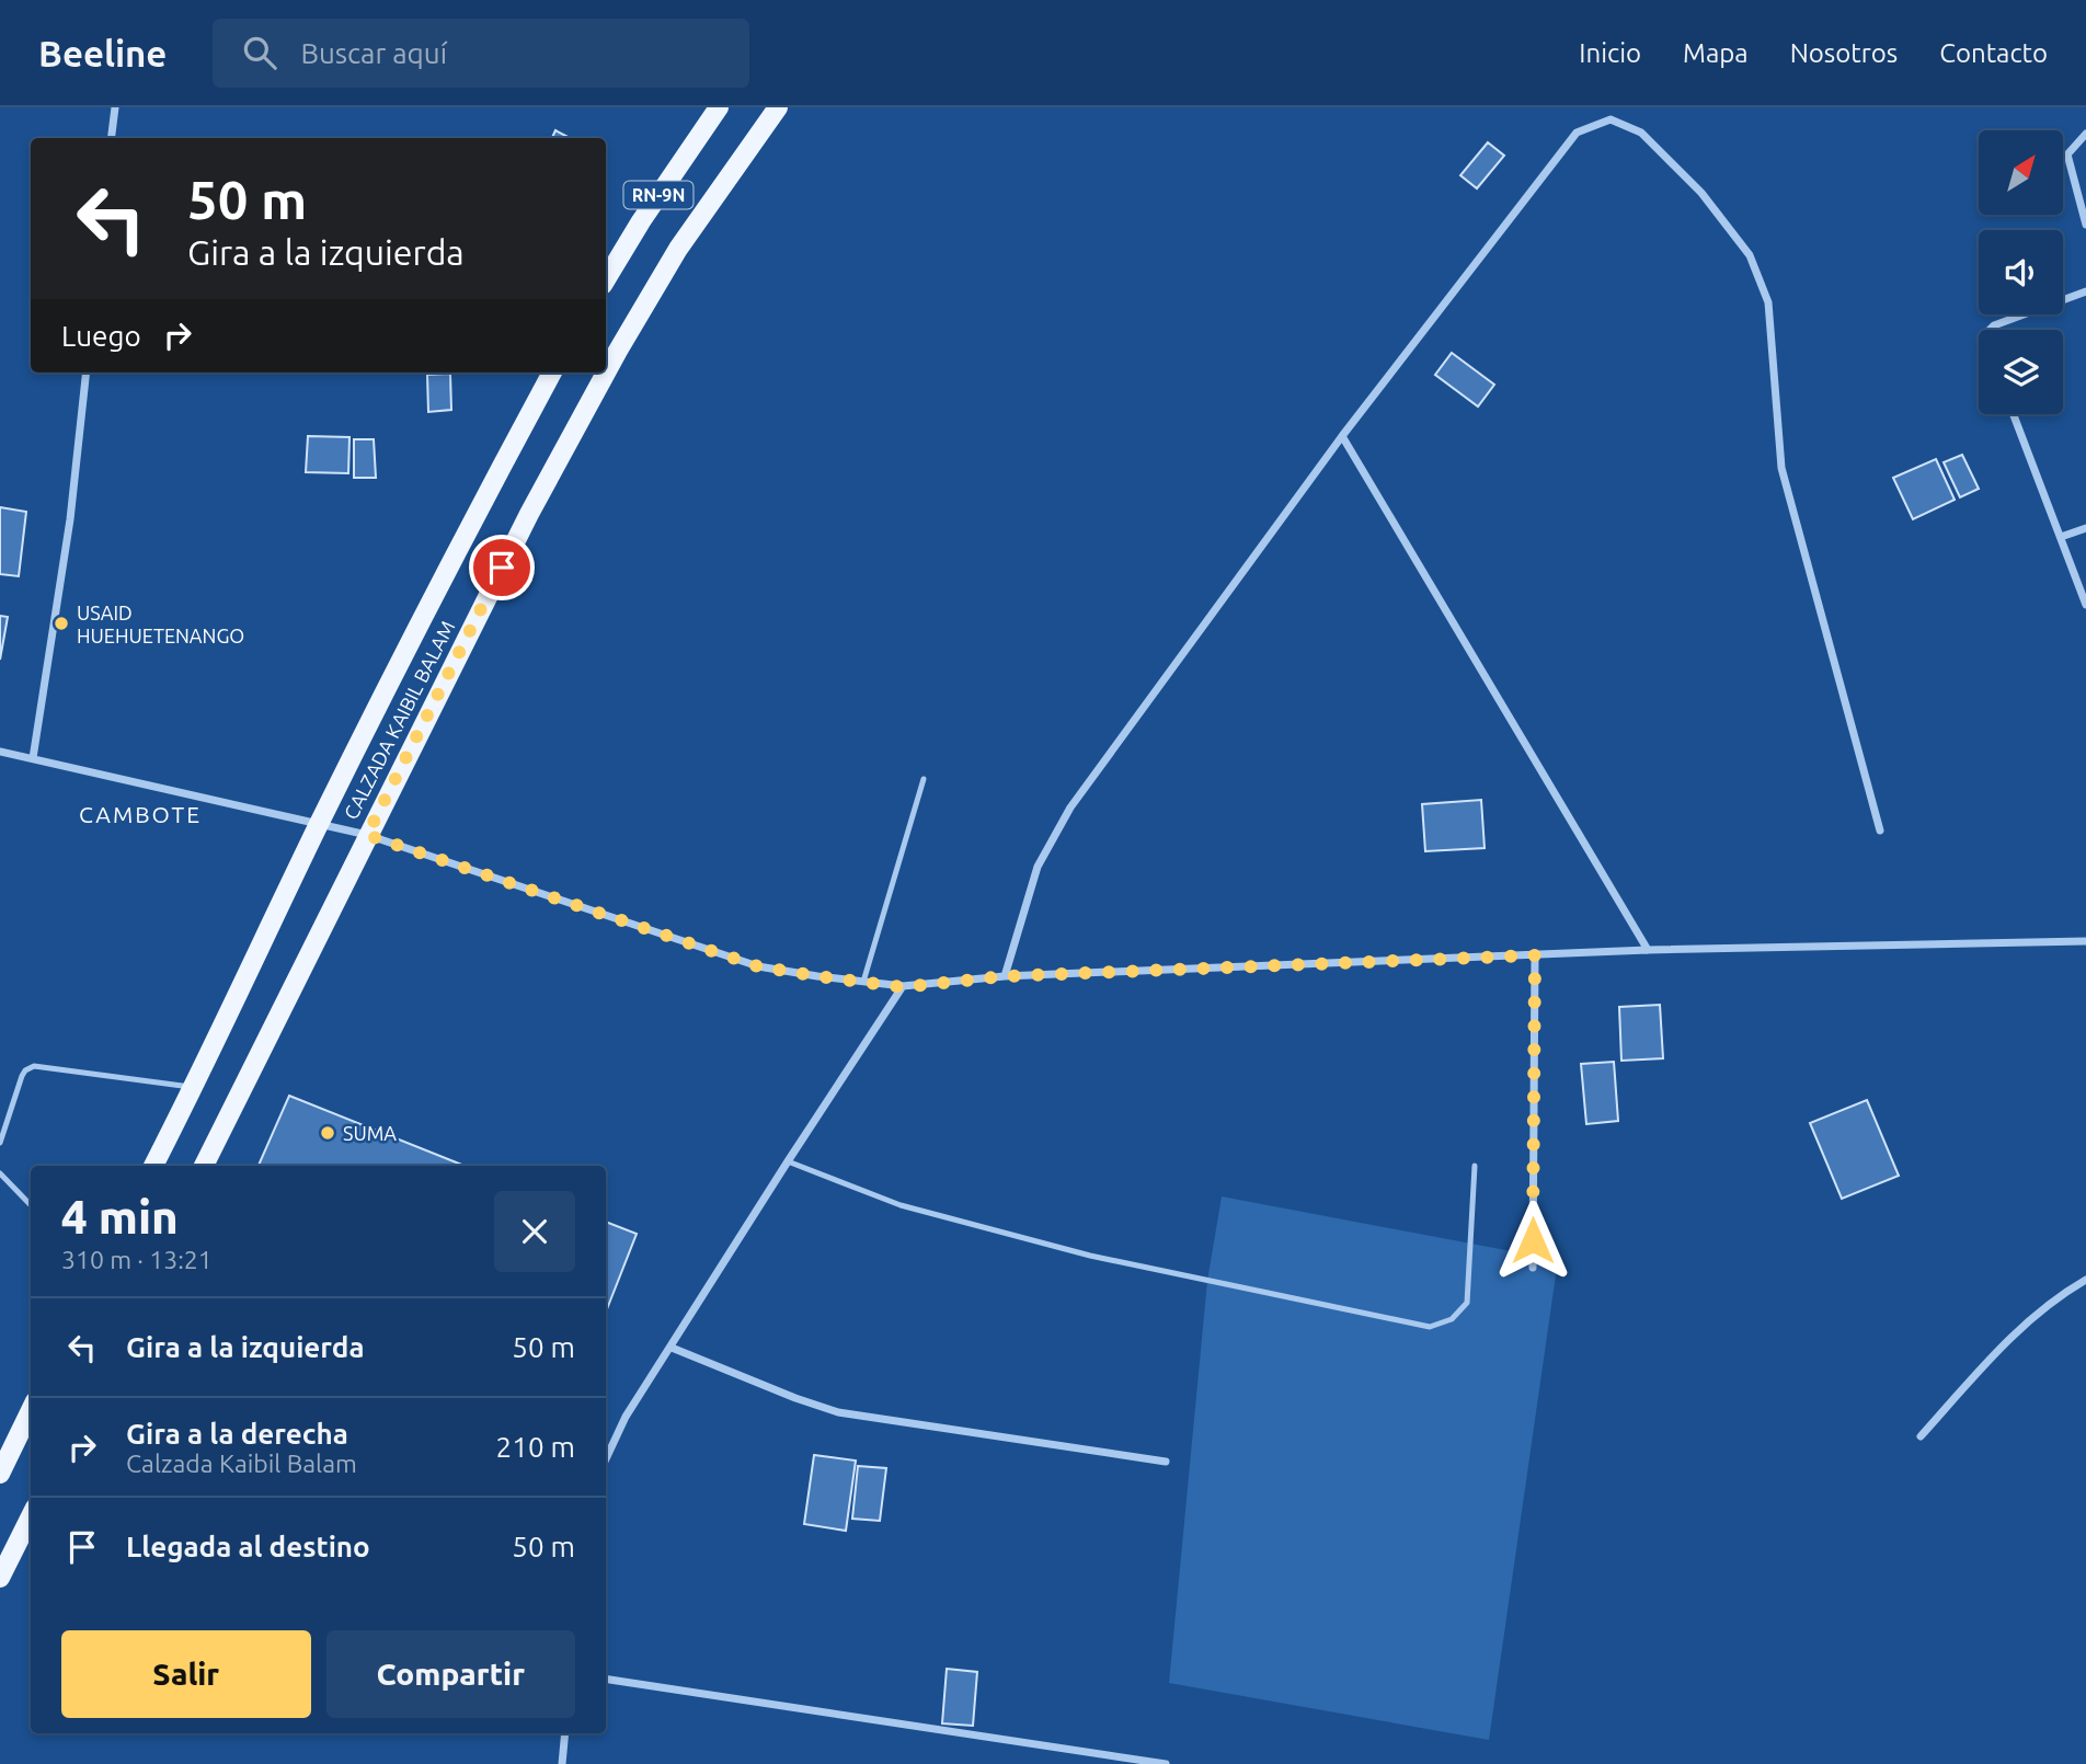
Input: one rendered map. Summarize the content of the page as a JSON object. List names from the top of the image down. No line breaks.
{"streets":{"main road":["RN-9N","CALZADA KAIBIL BALAM"]},"districts":["CAMBOTE"],"places":["USAID HUEHUETENANGO","SUMA"],"north":"top right","page":{"header":"Beeline","search":"Buscar aquí","nav":["Inicio","Mapa","Nosotros","Contacto"],"turn":["50 m","Gira a la izquierda"],"then":"Luego","heading":["4 min","310 m · 13:21"],"list":[{"name":"Gira a la izquierda","value":"50 m"},{"name":"Gira a la derecha","note":"Calzada Kaibil Balam","value":"210 m"},{"name":"Llegada al destino","value":"50 m"}],"buttons":["Salir","Compartir"]}}
